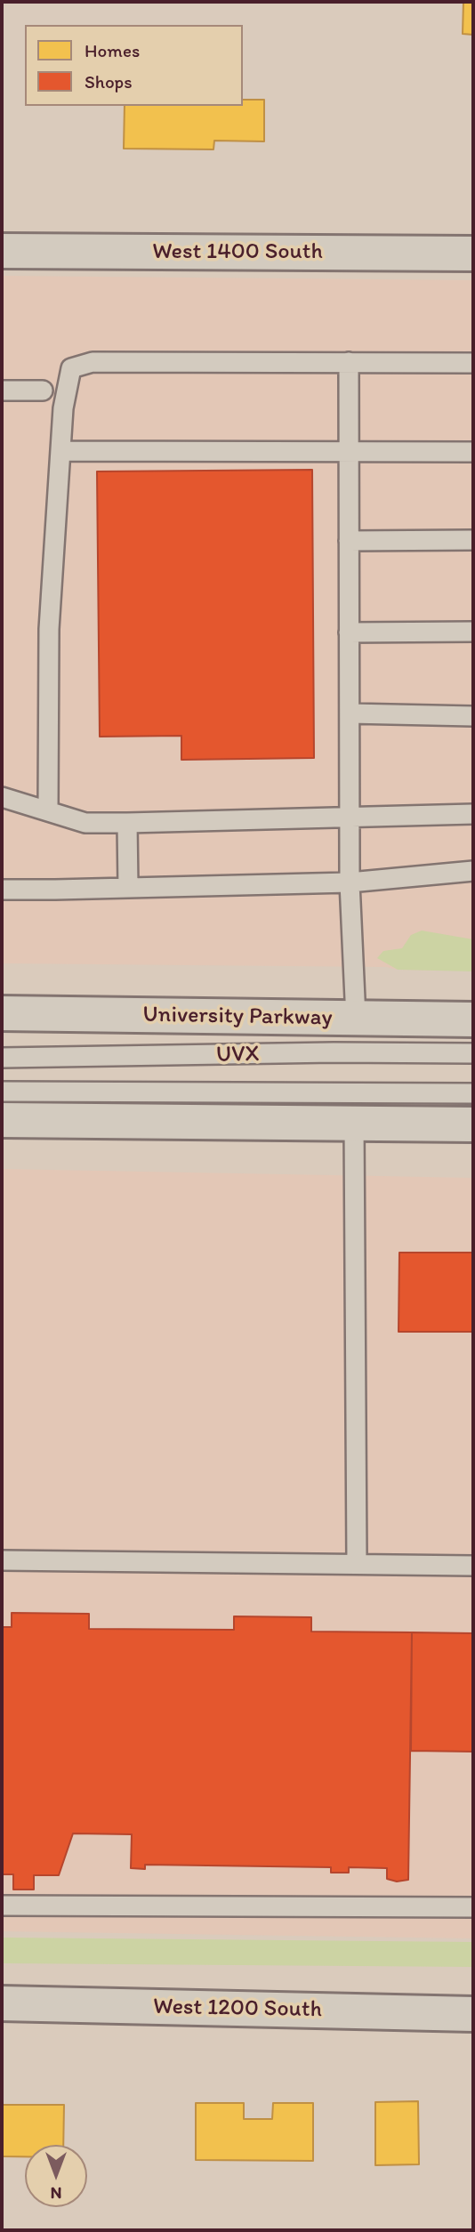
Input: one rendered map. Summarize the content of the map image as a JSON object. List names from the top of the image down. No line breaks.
{"streets":{"main road":["West 1400 South","University Parkway","West 1200 South"],"lane":["UVX"]},"legend":["Homes","Shops"],"north":"bottom"}
